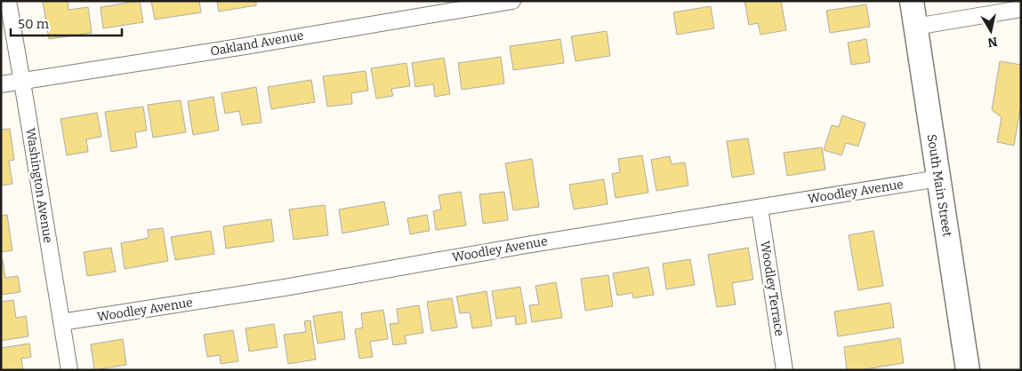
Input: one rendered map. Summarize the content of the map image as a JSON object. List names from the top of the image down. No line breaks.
{"streets":{"main road":["South Main Street"],"street":["Oakland Avenue","Washington Avenue","Woodley Avenue","Woodley Terrace"]},"crossings":[["Oakland Avenue","Washington Avenue"],["Washington Avenue","Woodley Avenue"],["South Main Street","Woodley Avenue"],["Woodley Avenue","Woodley Terrace"]],"scale_bar":"50 m","north":"bottom"}
